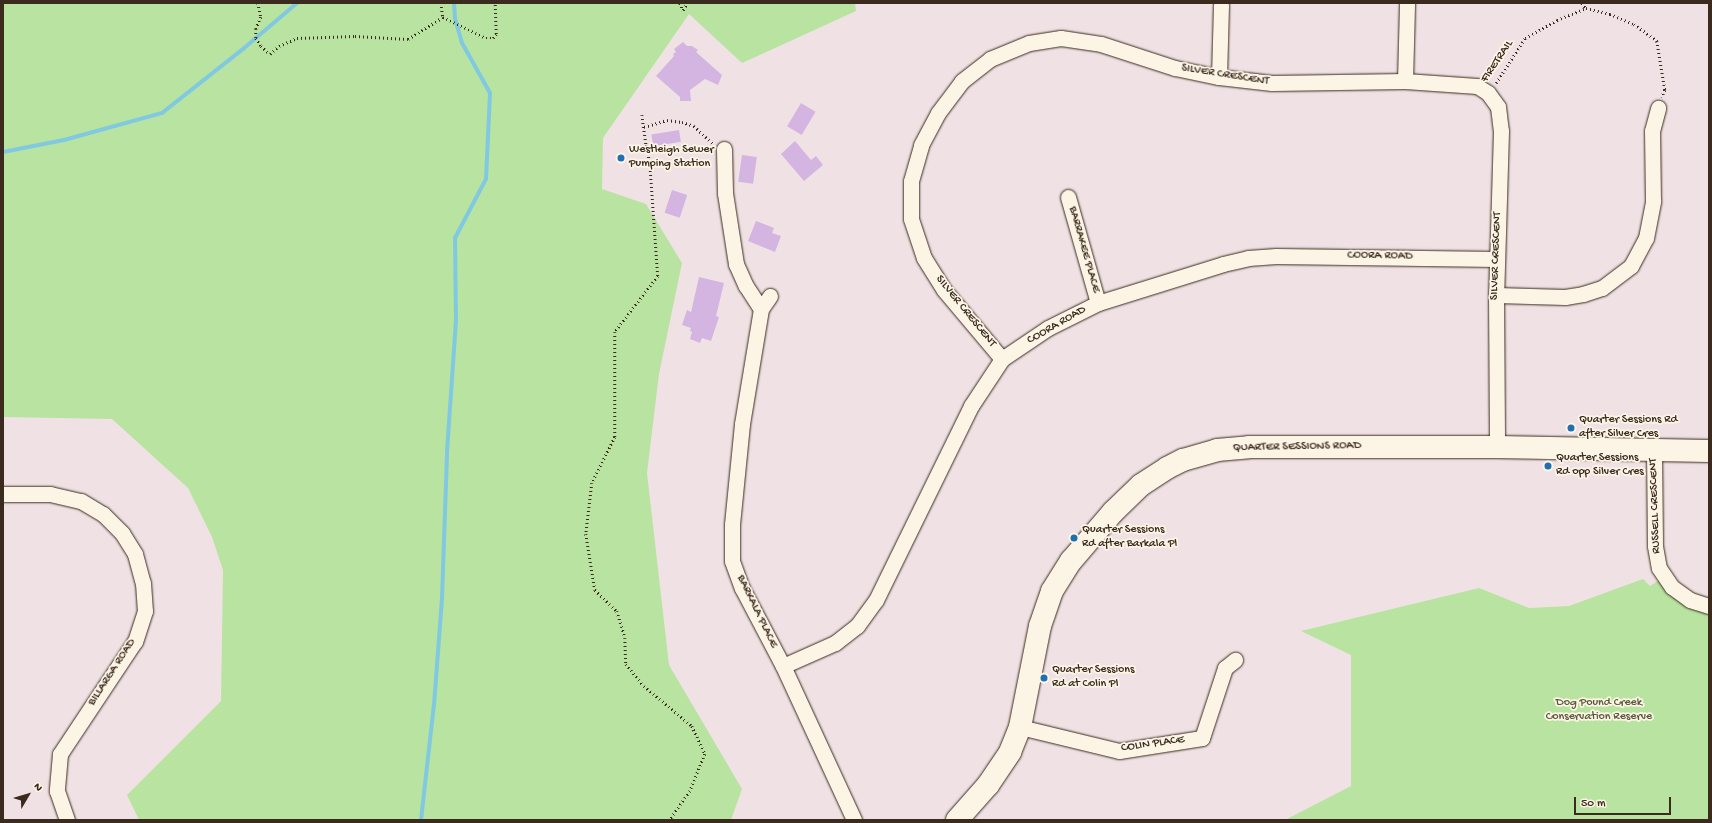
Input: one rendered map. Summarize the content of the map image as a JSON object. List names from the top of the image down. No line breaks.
{"streets":{"main road":["QUARTER SESSIONS ROAD"],"street":["SILVER CRESCENT","BARRAKEE PLACE","COORA ROAD","RUSSELL CRESCENT","BARKALA PLACE","BILLARGA ROAD","COLIN PLACE"],"path":["FIRETRAIL"]},"crossings":[["FIRETRAIL","SILVER CRESCENT"],["SILVER CRESCENT","COORA ROAD"],["SILVER CRESCENT","QUARTER SESSIONS ROAD"],["BARRAKEE PLACE","COORA ROAD"],["COORA ROAD","BARKALA PLACE"],["QUARTER SESSIONS ROAD","RUSSELL CRESCENT"],["QUARTER SESSIONS ROAD","COLIN PLACE"]],"parks":["Dog Pound Creek Conservation Reserve"],"places":["Westleigh Sewer Pumping Station","Quarter Sessions Rd after Silver Cres","Quarter Sessions Rd opp Silver Cres","Quarter Sessions Rd after Barkala Pl","Quarter Sessions Rd at Colin Pl"],"scale_bar":"50 m","north":"top right"}
